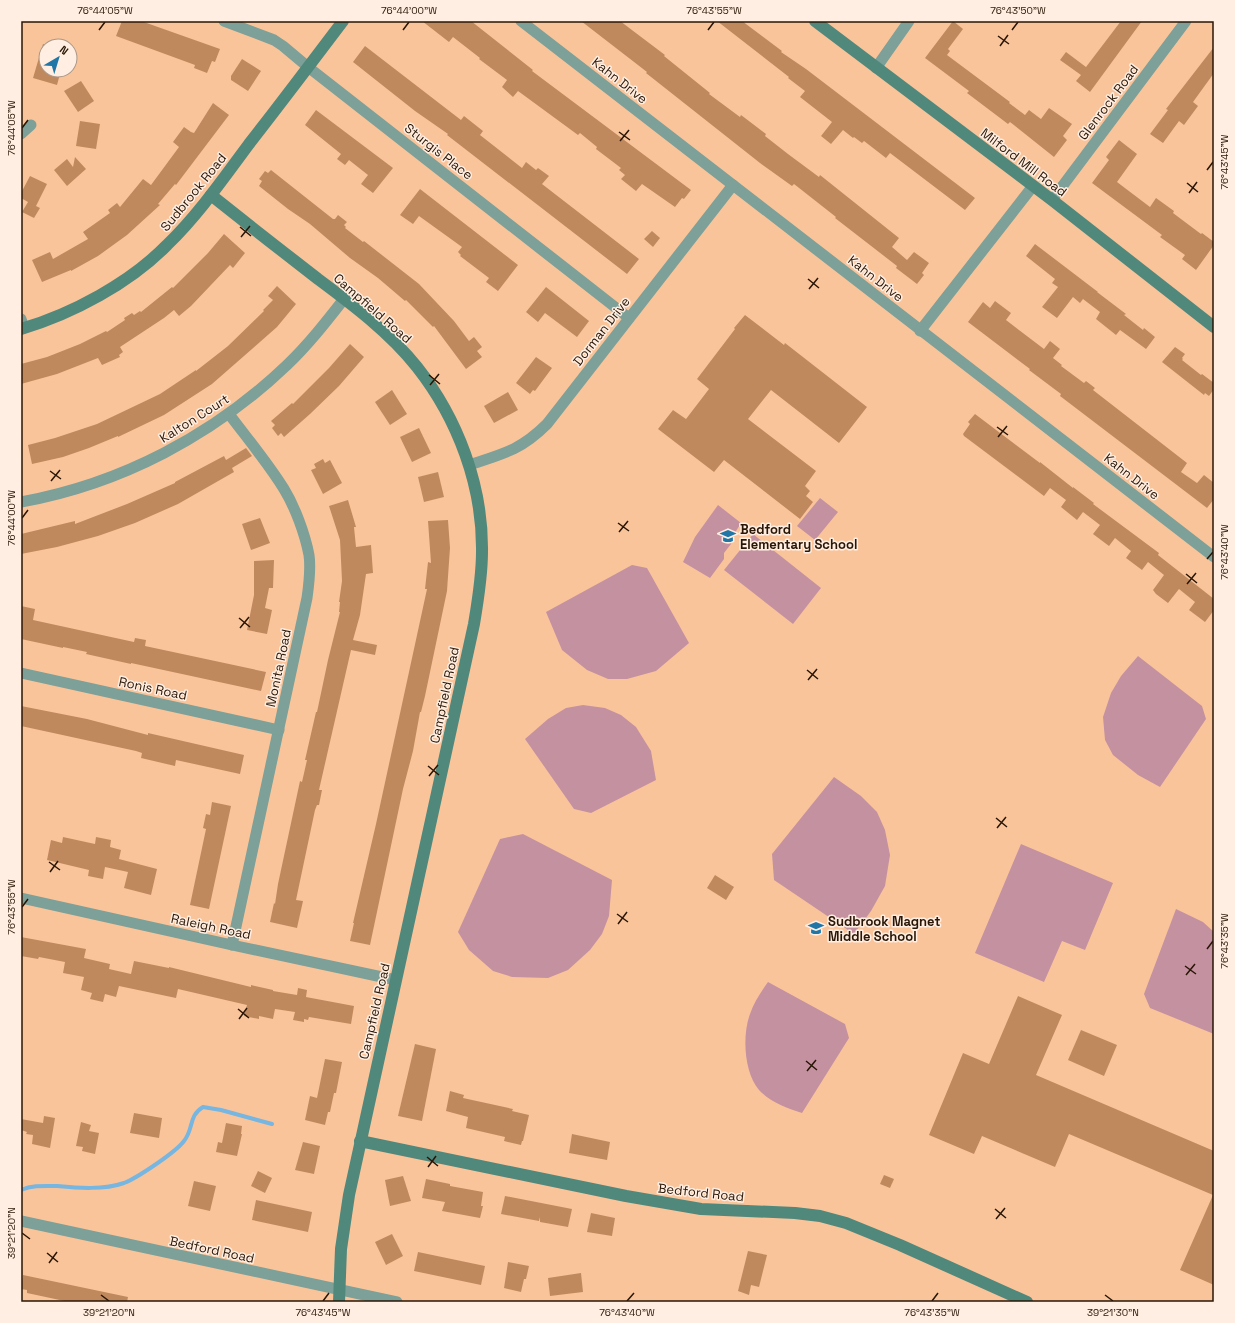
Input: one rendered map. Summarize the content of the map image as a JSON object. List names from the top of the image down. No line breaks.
{"streets":{"street":["Kahn Drive","Glenrock Road","Sturgis Place","Milford Mill Road","Sudbrook Road","Campfield Road","Dorman Drive","Kalton Court","Monita Road","Ronis Road","Raleigh Road","Bedford Road"]},"crossings":[["Kahn Drive","Dorman Drive"],["Glenrock Road","Milford Mill Road"],["Sturgis Place","Sudbrook Road"],["Sturgis Place","Dorman Drive"],["Sudbrook Road","Campfield Road"],["Campfield Road","Dorman Drive"],["Campfield Road","Kalton Court"],["Campfield Road","Raleigh Road"],["Campfield Road","Bedford Road"],["Kalton Court","Monita Road"],["Monita Road","Ronis Road"],["Monita Road","Raleigh Road"]],"places":{"school or university":["Bedford Elementary School","Sudbrook Magnet Middle School"]},"north":"top right","coordinates":["76°44'05\"W","76°44'00\"W","76°43'55\"W","76°43'50\"W","76°43'45\"W","76°43'40\"W","76°43'35\"W","39°21'20\"N","39°21'30\"N"]}
